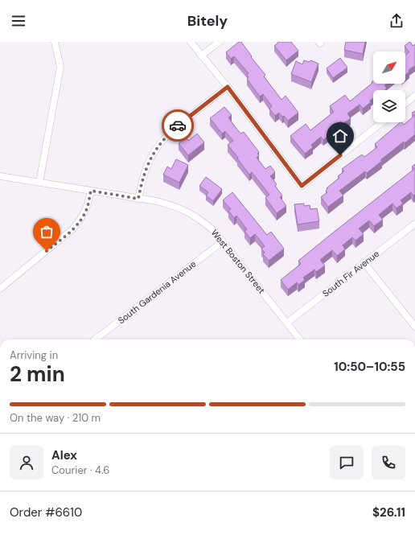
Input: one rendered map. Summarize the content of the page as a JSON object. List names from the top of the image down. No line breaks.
{"streets":{"street":["West Boston Street","South Fir Avenue","South Gardenia Avenue"]},"crossings":[["West Boston Street","South Fir Avenue"],["West Boston Street","South Gardenia Avenue"]],"north":"top right","page":{"header":"Bitely","heading":["2 min","Arriving in","10:50–10:55"],"panel":["Alex","Courier · 4.6","Order #6610","$26.11"],"bar":"On the way · 210 m"}}
